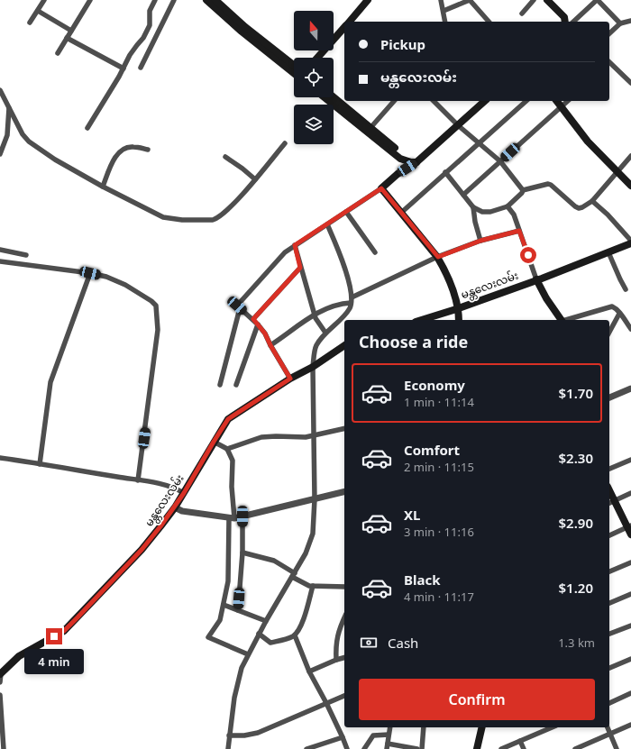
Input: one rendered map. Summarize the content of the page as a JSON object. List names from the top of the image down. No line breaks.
{"streets":{"main road":["မန္တလေးလမ်း"]},"north":"top","page":{"banner":["Pickup","မန္တလေးလမ်း"],"heading":"Choose a ride","list":[{"name":"Economy","note":"1 min · 11:14","value":"$1.70"},{"name":"Comfort","note":"2 min · 11:15","value":"$2.30"},{"name":"XL","note":"3 min · 11:16","value":"$2.90"},{"name":"Black","note":"4 min · 11:17","value":"$1.20"}],"pay":["Cash","1.3 km"],"bubble":"4 min","buttons":"Confirm"}}
